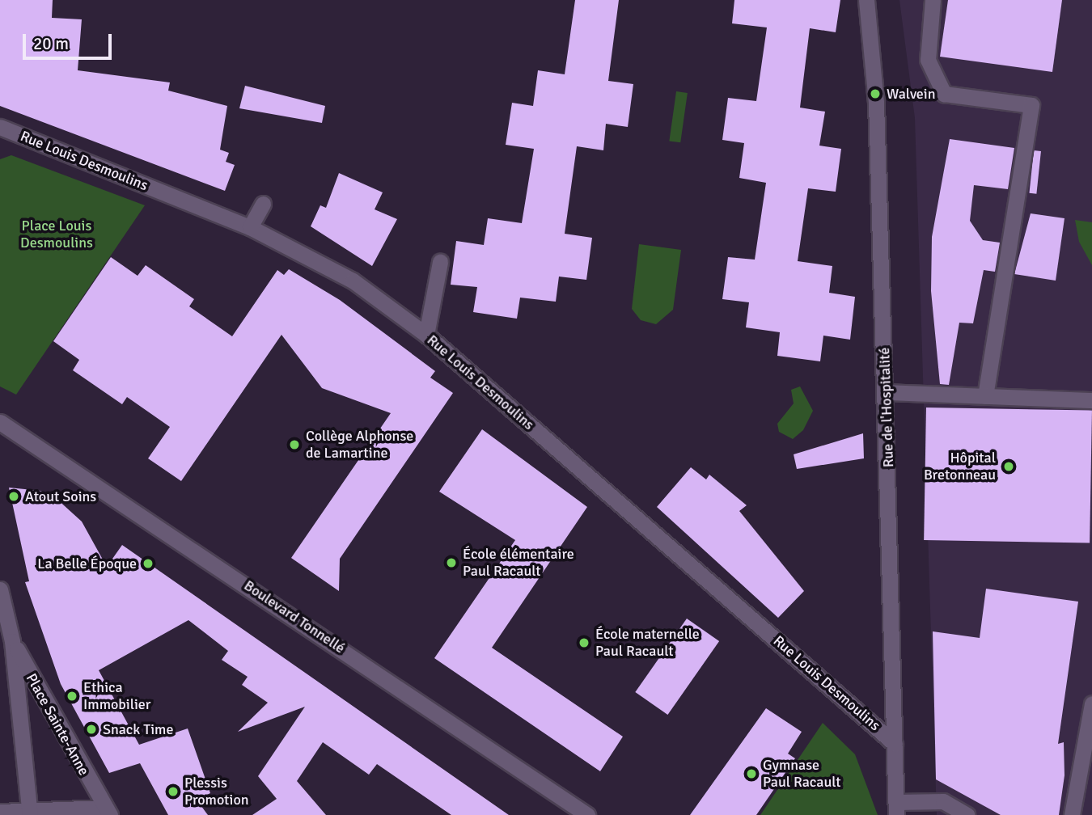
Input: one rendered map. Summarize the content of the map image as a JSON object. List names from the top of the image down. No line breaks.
{"streets":{"street":["Rue Louis Desmoulins","Rue de l'Hospitalité","Boulevard Tonnellé","Place Sainte-Anne"]},"crossings":[["Rue Louis Desmoulins","Rue de l'Hospitalité"]],"parks":["Place Louis Desmoulins"],"places":["Walvein","Collège Alphonse de Lamartine","Hôpital Bretonneau","Atout Soins","École élémentaire Paul Racault","La Belle Époque","École maternelle Paul Racault","Ethica Immobilier","Snack Time","Gymnase Paul Racault","Plessis Promotion"],"scale_bar":"20 m"}
